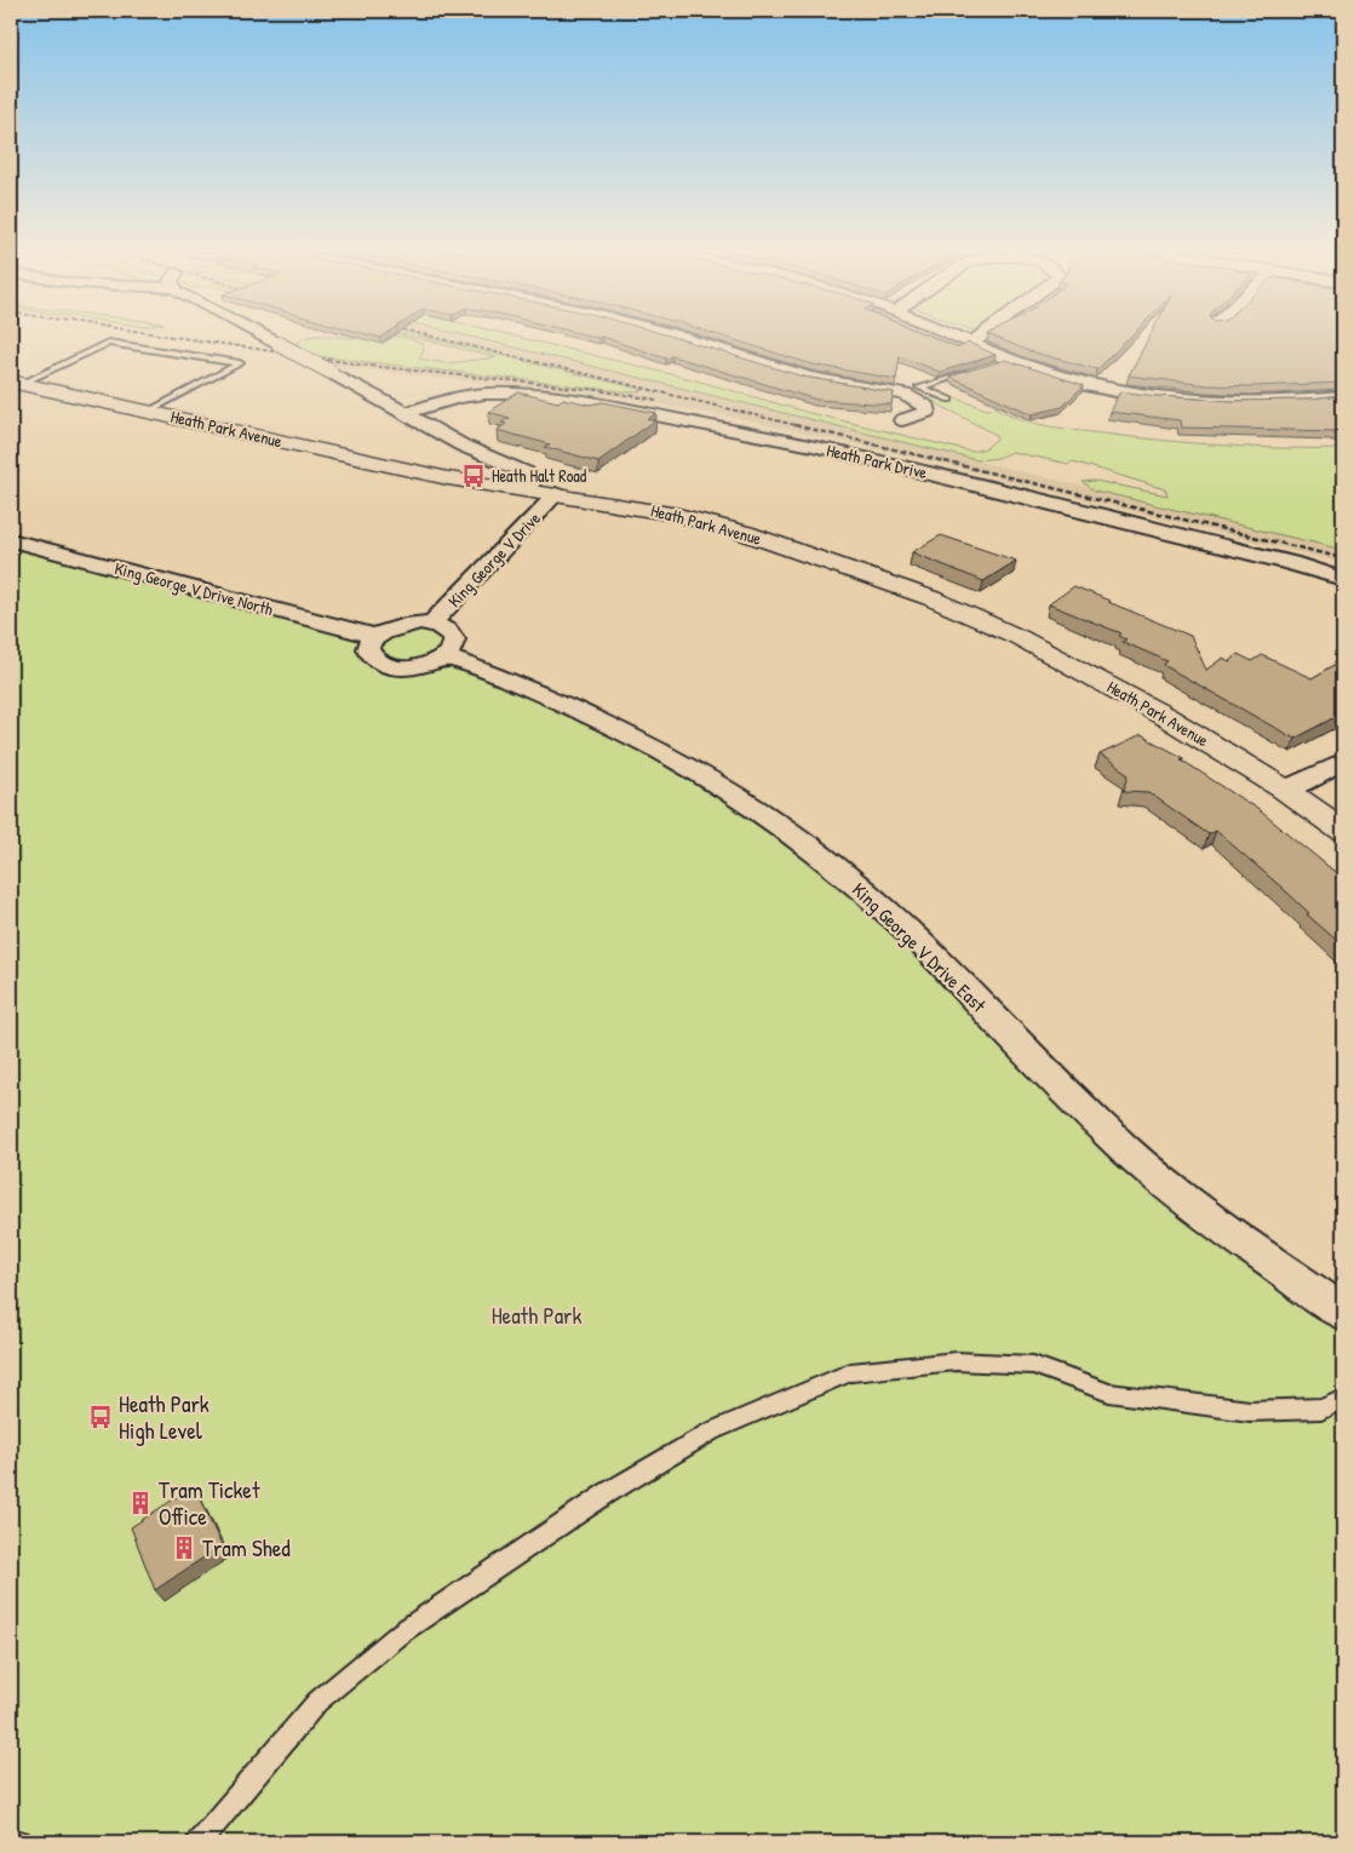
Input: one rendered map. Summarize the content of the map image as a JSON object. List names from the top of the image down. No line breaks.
{"streets":{"street":["Heath Park Avenue","Heath Park Drive","King George V Drive","King George V Drive North","King George V Drive East"]},"crossings":[["Heath Park Avenue","King George V Drive"]],"parks":["Heath Park"],"places":{"bus stop":["Heath Halt Road","Heath Park High Level"],"building":["Tram Ticket Office","Tram Shed"]}}
